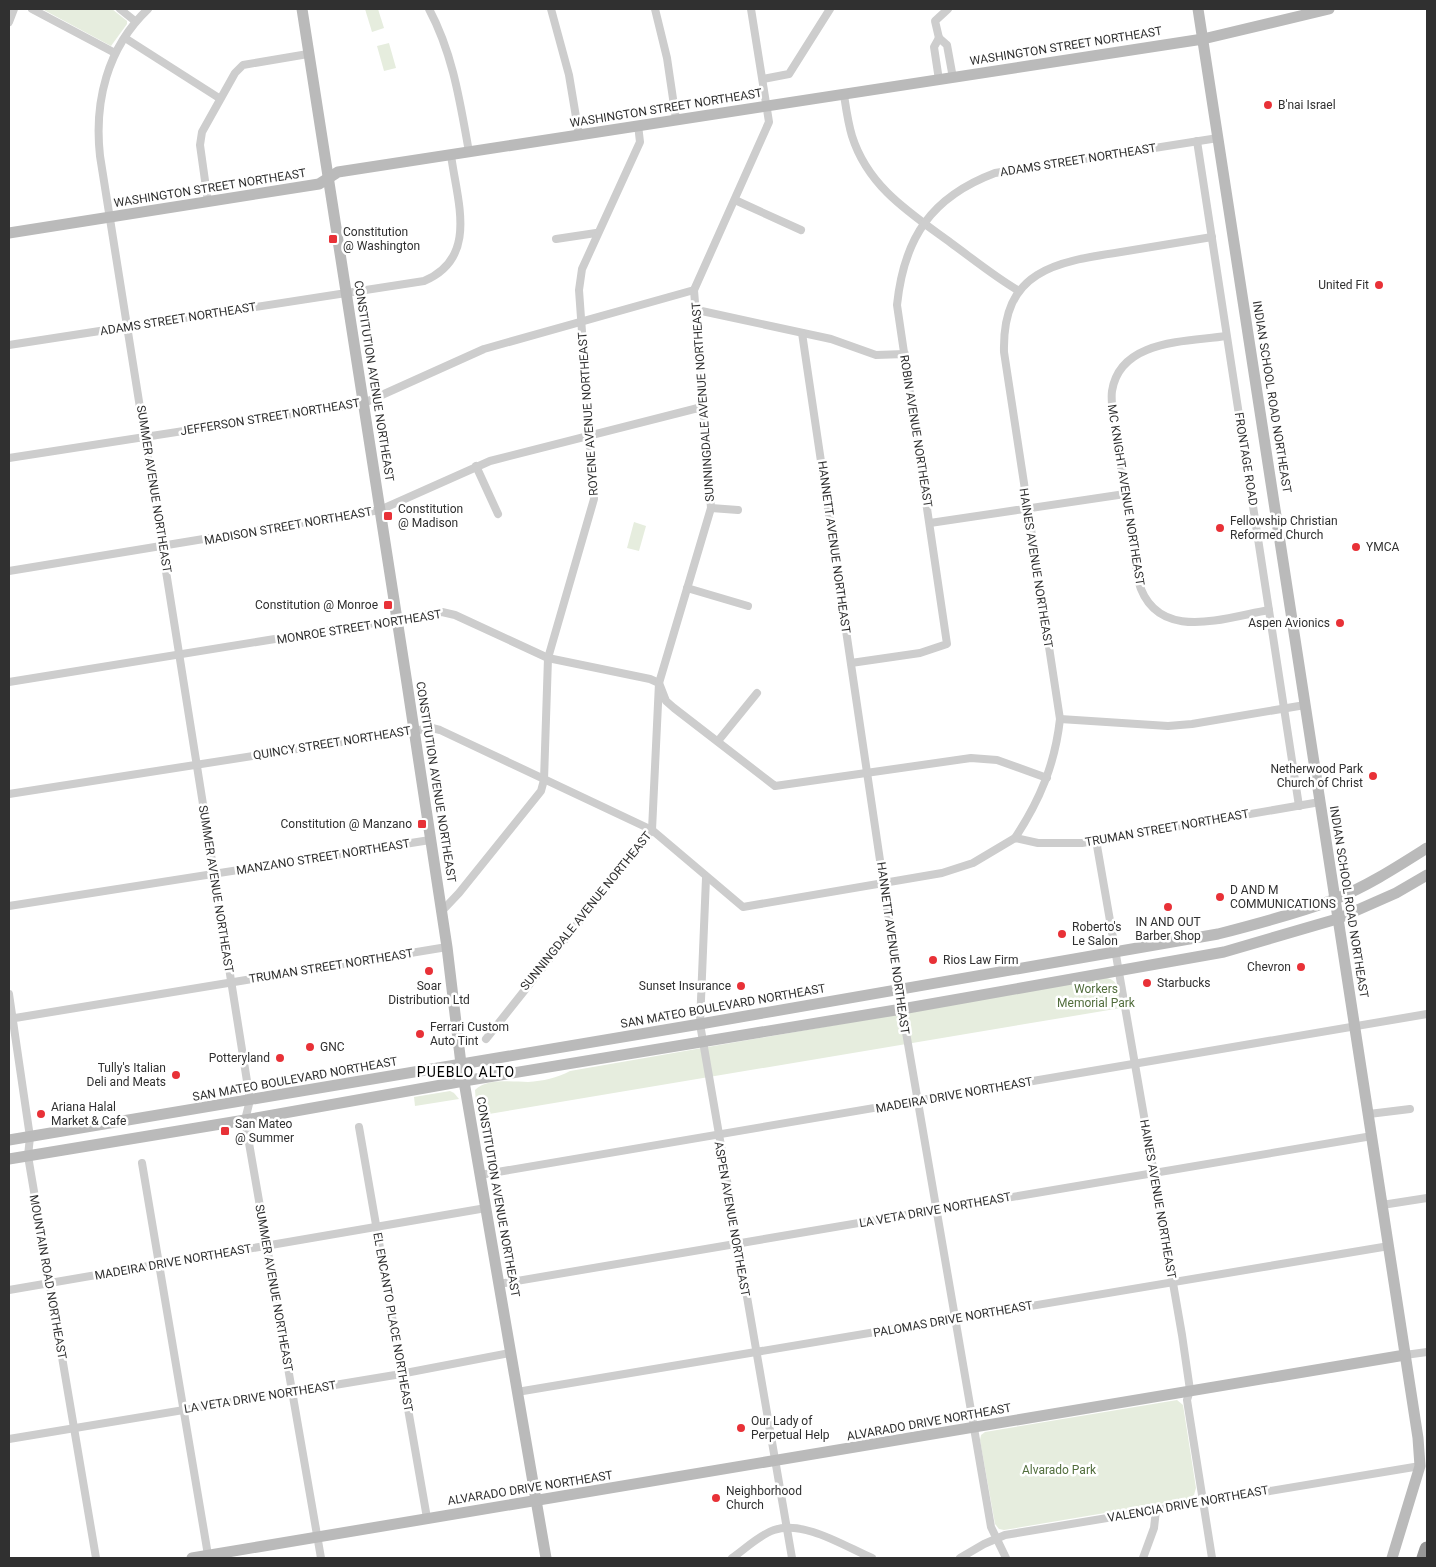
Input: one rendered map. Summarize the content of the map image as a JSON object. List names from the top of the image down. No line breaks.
{"streets":{"street":["WASHINGTON STREET NORTHEAST","ADAMS STREET NORTHEAST","CONSTITUTION AVENUE NORTHEAST","INDIAN SCHOOL ROAD NORTHEAST","SUNNINGDALE AVENUE NORTHEAST","ROYENE AVENUE NORTHEAST","JEFFERSON STREET NORTHEAST","ROBIN AVENUE NORTHEAST","FRONTAGE ROAD","SUMMER AVENUE NORTHEAST","MC KNIGHT AVENUE NORTHEAST","MADISON STREET NORTHEAST","HANNETT AVENUE NORTHEAST","HAINES AVENUE NORTHEAST","MONROE STREET NORTHEAST","QUINCY STREET NORTHEAST","TRUMAN STREET NORTHEAST","MANZANO STREET NORTHEAST","SAN MATEO BOULEVARD NORTHEAST","MADEIRA DRIVE NORTHEAST","LA VETA DRIVE NORTHEAST","ASPEN AVENUE NORTHEAST","MOUNTAIN ROAD NORTHEAST","PALOMAS DRIVE NORTHEAST","EL ENCANTO PLACE NORTHEAST","ALVARADO DRIVE NORTHEAST","VALENCIA DRIVE NORTHEAST"]},"crossings":[["WASHINGTON STREET NORTHEAST","ADAMS STREET NORTHEAST"],["WASHINGTON STREET NORTHEAST","CONSTITUTION AVENUE NORTHEAST"],["WASHINGTON STREET NORTHEAST","INDIAN SCHOOL ROAD NORTHEAST"],["WASHINGTON STREET NORTHEAST","SUNNINGDALE AVENUE NORTHEAST"],["WASHINGTON STREET NORTHEAST","ROYENE AVENUE NORTHEAST"],["WASHINGTON STREET NORTHEAST","SUMMER AVENUE NORTHEAST"],["ADAMS STREET NORTHEAST","CONSTITUTION AVENUE NORTHEAST"],["ADAMS STREET NORTHEAST","INDIAN SCHOOL ROAD NORTHEAST"],["ADAMS STREET NORTHEAST","ROBIN AVENUE NORTHEAST"],["ADAMS STREET NORTHEAST","FRONTAGE ROAD"],["ADAMS STREET NORTHEAST","SUMMER AVENUE NORTHEAST"],["CONSTITUTION AVENUE NORTHEAST","ROYENE AVENUE NORTHEAST"],["CONSTITUTION AVENUE NORTHEAST","JEFFERSON STREET NORTHEAST"],["CONSTITUTION AVENUE NORTHEAST","MADISON STREET NORTHEAST"],["CONSTITUTION AVENUE NORTHEAST","MONROE STREET NORTHEAST"],["CONSTITUTION AVENUE NORTHEAST","QUINCY STREET NORTHEAST"],["CONSTITUTION AVENUE NORTHEAST","TRUMAN STREET NORTHEAST"],["CONSTITUTION AVENUE NORTHEAST","MANZANO STREET NORTHEAST"],["CONSTITUTION AVENUE NORTHEAST","SAN MATEO BOULEVARD NORTHEAST"],["CONSTITUTION AVENUE NORTHEAST","MADEIRA DRIVE NORTHEAST"],["CONSTITUTION AVENUE NORTHEAST","LA VETA DRIVE NORTHEAST"],["CONSTITUTION AVENUE NORTHEAST","PALOMAS DRIVE NORTHEAST"],["CONSTITUTION AVENUE NORTHEAST","ALVARADO DRIVE NORTHEAST"],["INDIAN SCHOOL ROAD NORTHEAST","TRUMAN STREET NORTHEAST"],["INDIAN SCHOOL ROAD NORTHEAST","SAN MATEO BOULEVARD NORTHEAST"],["INDIAN SCHOOL ROAD NORTHEAST","MADEIRA DRIVE NORTHEAST"],["INDIAN SCHOOL ROAD NORTHEAST","LA VETA DRIVE NORTHEAST"],["INDIAN SCHOOL ROAD NORTHEAST","PALOMAS DRIVE NORTHEAST"],["INDIAN SCHOOL ROAD NORTHEAST","ALVARADO DRIVE NORTHEAST"],["INDIAN SCHOOL ROAD NORTHEAST","VALENCIA DRIVE NORTHEAST"],["SUNNINGDALE AVENUE NORTHEAST","JEFFERSON STREET NORTHEAST"],["SUNNINGDALE AVENUE NORTHEAST","MADISON STREET NORTHEAST"],["SUNNINGDALE AVENUE NORTHEAST","MONROE STREET NORTHEAST"],["SUNNINGDALE AVENUE NORTHEAST","QUINCY STREET NORTHEAST"],["ROYENE AVENUE NORTHEAST","JEFFERSON STREET NORTHEAST"],["ROYENE AVENUE NORTHEAST","MADISON STREET NORTHEAST"],["ROYENE AVENUE NORTHEAST","MONROE STREET NORTHEAST"],["ROYENE AVENUE NORTHEAST","QUINCY STREET NORTHEAST"],["JEFFERSON STREET NORTHEAST","SUMMER AVENUE NORTHEAST"],["ROBIN AVENUE NORTHEAST","HANNETT AVENUE NORTHEAST"],["FRONTAGE ROAD","MC KNIGHT AVENUE NORTHEAST"],["FRONTAGE ROAD","TRUMAN STREET NORTHEAST"],["SUMMER AVENUE NORTHEAST","MADISON STREET NORTHEAST"],["SUMMER AVENUE NORTHEAST","MONROE STREET NORTHEAST"],["SUMMER AVENUE NORTHEAST","QUINCY STREET NORTHEAST"],["SUMMER AVENUE NORTHEAST","TRUMAN STREET NORTHEAST"],["SUMMER AVENUE NORTHEAST","MANZANO STREET NORTHEAST"],["SUMMER AVENUE NORTHEAST","SAN MATEO BOULEVARD NORTHEAST"],["SUMMER AVENUE NORTHEAST","MADEIRA DRIVE NORTHEAST"],["SUMMER AVENUE NORTHEAST","LA VETA DRIVE NORTHEAST"],["SUMMER AVENUE NORTHEAST","ALVARADO DRIVE NORTHEAST"],["HANNETT AVENUE NORTHEAST","SAN MATEO BOULEVARD NORTHEAST"],["HANNETT AVENUE NORTHEAST","MADEIRA DRIVE NORTHEAST"],["HANNETT AVENUE NORTHEAST","LA VETA DRIVE NORTHEAST"],["HANNETT AVENUE NORTHEAST","PALOMAS DRIVE NORTHEAST"],["HANNETT AVENUE NORTHEAST","ALVARADO DRIVE NORTHEAST"],["HANNETT AVENUE NORTHEAST","VALENCIA DRIVE NORTHEAST"],["HAINES AVENUE NORTHEAST","TRUMAN STREET NORTHEAST"],["HAINES AVENUE NORTHEAST","SAN MATEO BOULEVARD NORTHEAST"],["HAINES AVENUE NORTHEAST","MADEIRA DRIVE NORTHEAST"],["HAINES AVENUE NORTHEAST","LA VETA DRIVE NORTHEAST"],["HAINES AVENUE NORTHEAST","PALOMAS DRIVE NORTHEAST"],["HAINES AVENUE NORTHEAST","ALVARADO DRIVE NORTHEAST"],["HAINES AVENUE NORTHEAST","VALENCIA DRIVE NORTHEAST"],["QUINCY STREET NORTHEAST","ASPEN AVENUE NORTHEAST"],["TRUMAN STREET NORTHEAST","MOUNTAIN ROAD NORTHEAST"],["SAN MATEO BOULEVARD NORTHEAST","ASPEN AVENUE NORTHEAST"],["SAN MATEO BOULEVARD NORTHEAST","MOUNTAIN ROAD NORTHEAST"],["MADEIRA DRIVE NORTHEAST","ASPEN AVENUE NORTHEAST"],["MADEIRA DRIVE NORTHEAST","MOUNTAIN ROAD NORTHEAST"],["MADEIRA DRIVE NORTHEAST","EL ENCANTO PLACE NORTHEAST"],["LA VETA DRIVE NORTHEAST","ASPEN AVENUE NORTHEAST"],["LA VETA DRIVE NORTHEAST","MOUNTAIN ROAD NORTHEAST"],["LA VETA DRIVE NORTHEAST","EL ENCANTO PLACE NORTHEAST"],["ASPEN AVENUE NORTHEAST","PALOMAS DRIVE NORTHEAST"],["ASPEN AVENUE NORTHEAST","ALVARADO DRIVE NORTHEAST"],["EL ENCANTO PLACE NORTHEAST","ALVARADO DRIVE NORTHEAST"]],"districts":["PUEBLO ALTO"],"parks":["Workers Memorial Park","Alvarado Park"],"places":{"other":["B'nai Israel","United Fit","Fellowship Christian Reformed Church","YMCA","Aspen Avionics","Netherwood Park Church of Christ","D AND M COMMUNICATIONS","IN AND OUT Barber Shop","Roberto's Le Salon","Rios Law Firm","Chevron","Soar Distribution Ltd","Starbucks","Sunset Insurance","Ferrari Custom Auto Tint","GNC","Potteryland","Tully's Italian Deli and Meats","Ariana Halal Market & Cafe","Our Lady of Perpetual Help","Neighborhood Church"],"transit":["Constitution @ Washington","Constitution @ Madison","Constitution @ Monroe","Constitution @ Manzano","San Mateo @ Summer"]}}
